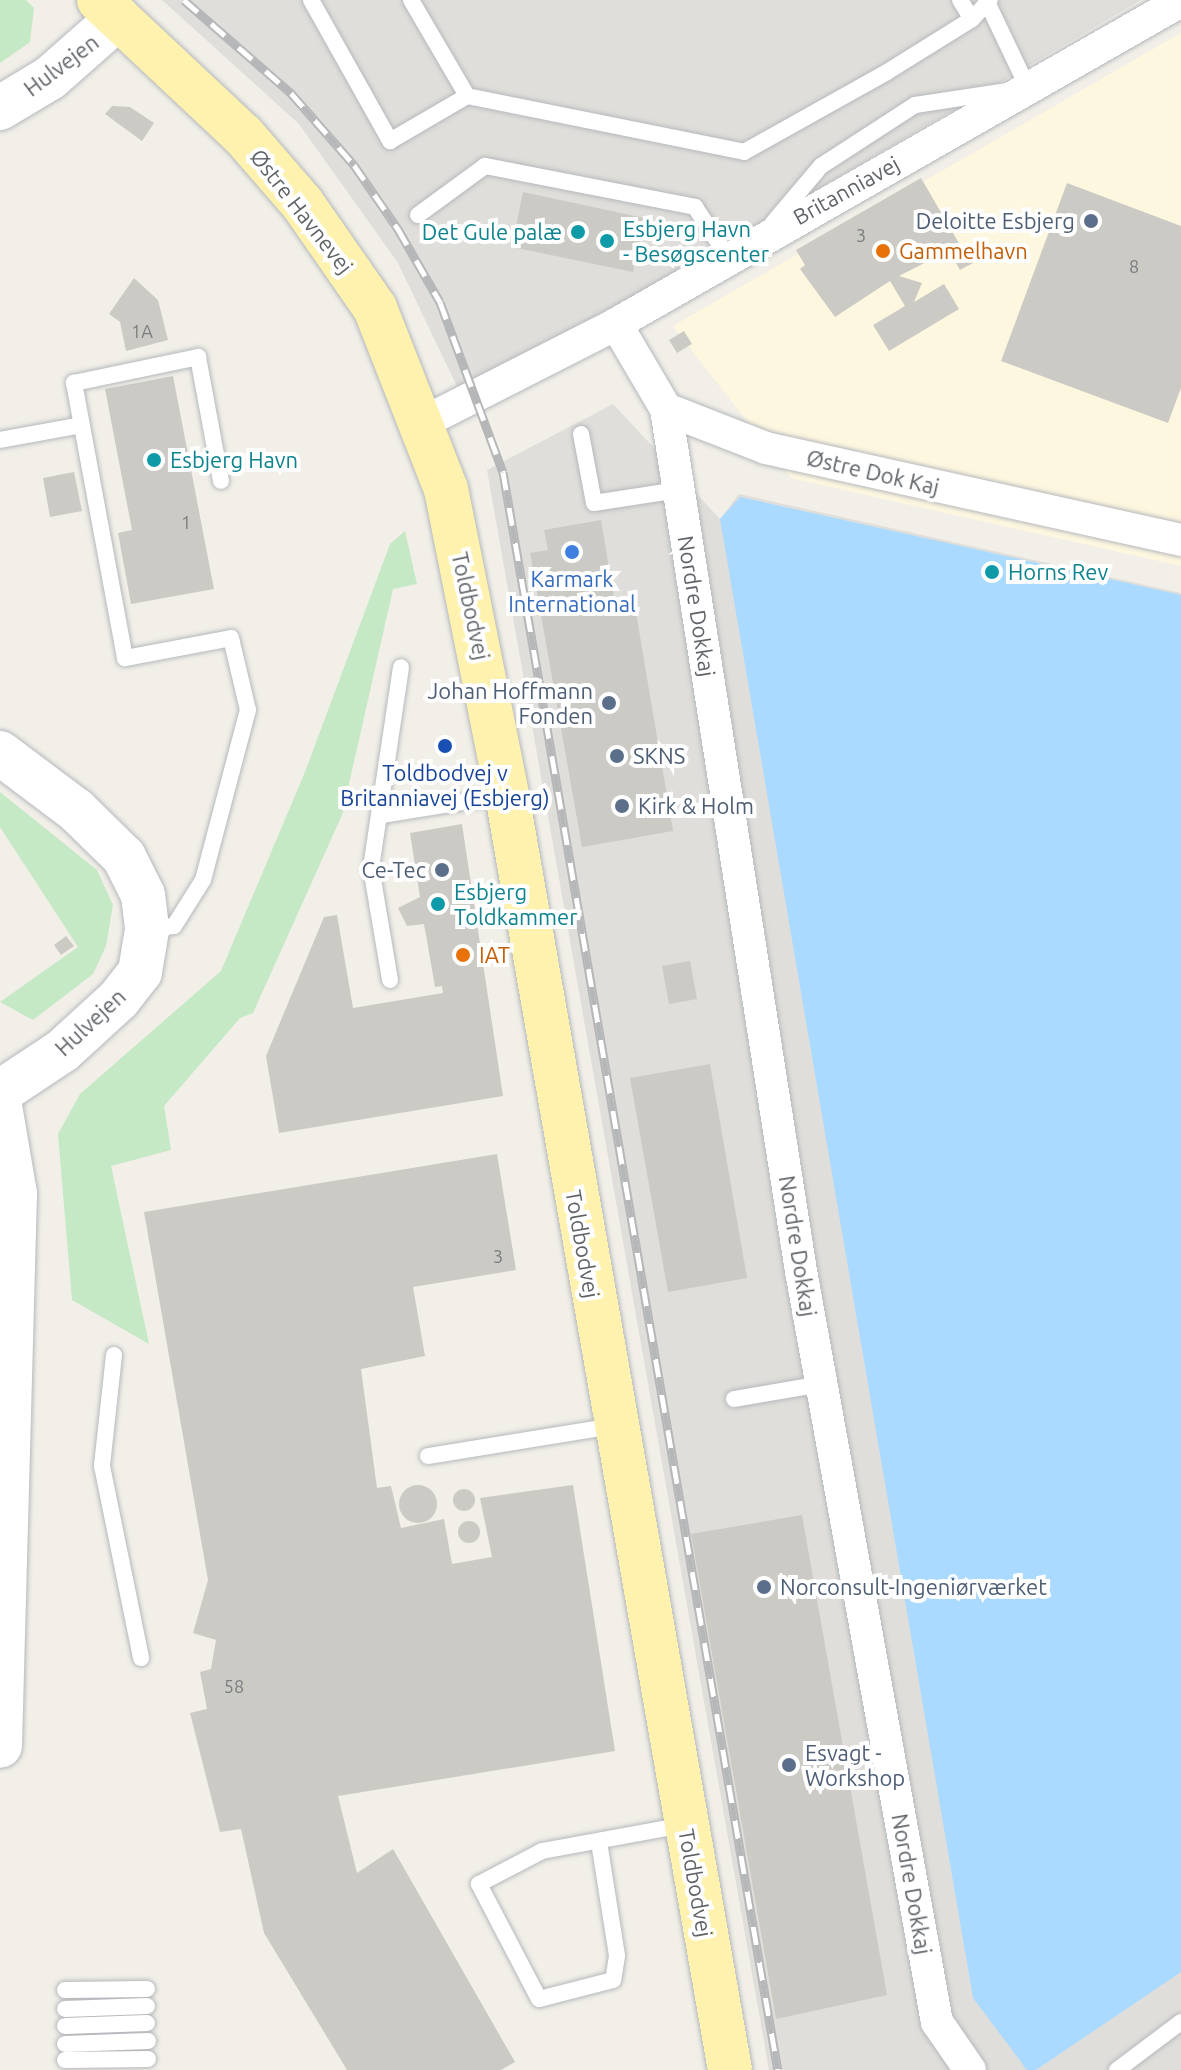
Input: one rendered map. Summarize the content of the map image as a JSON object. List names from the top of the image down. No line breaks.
{"streets":{"main road":["Østre Havnevej","Toldbodvej"],"street":["Hulvejen","Britanniavej","Østre Dok Kaj","Nordre Dokkaj"]},"crossings":[["Hulvejen","Østre Havnevej"],["Britanniavej","Østre Havnevej"],["Britanniavej","Toldbodvej"],["Østre Havnevej","Toldbodvej"],["Østre Dok Kaj","Nordre Dokkaj"]],"places":["Deloitte Esbjerg","Det Gule palæ","Esbjerg Havn - Besøgscenter","Gammelhavn","Esbjerg Havn","Karmark International","Horns Rev","Johan Hoffmann Fonden","Toldbodvej v Britanniavej (Esbjerg)","SKNS","Kirk & Holm","Ce-Tec","Esbjerg Toldkammer","IAT","Norconsult-Ingeniørværket","Esvagt - Workshop"],"house_numbers":["3","8","1A","1","3","58"]}
